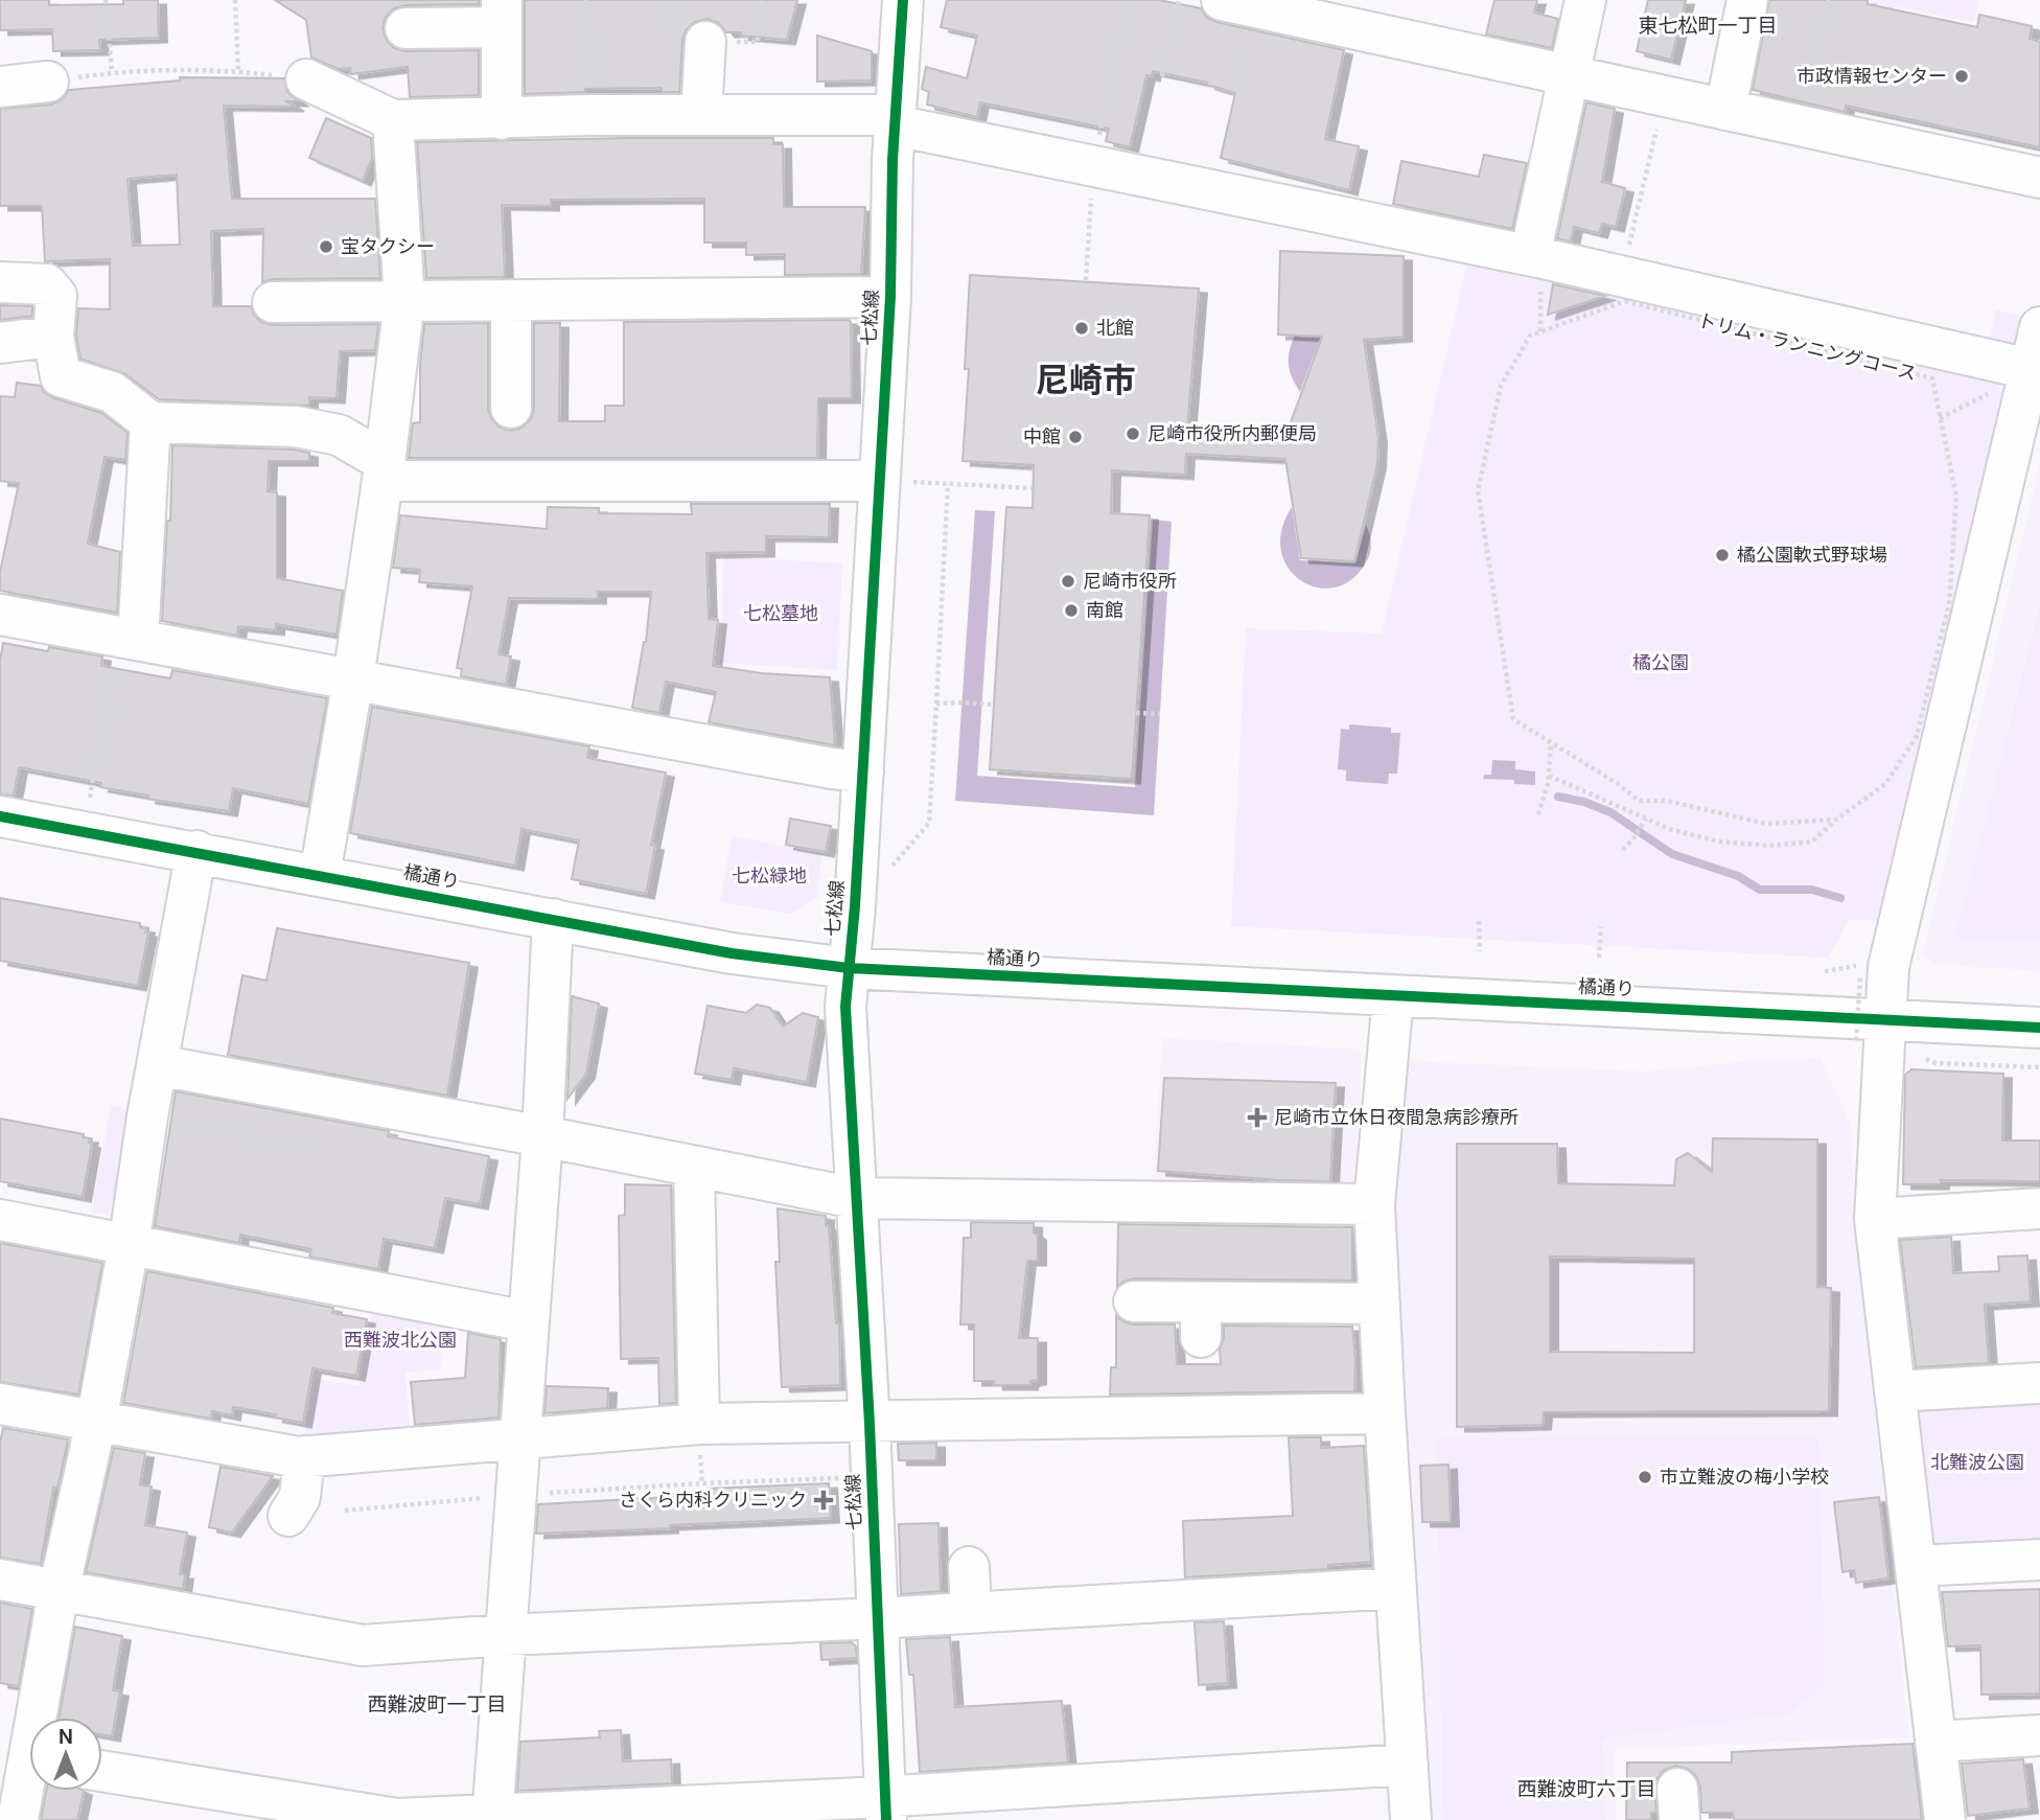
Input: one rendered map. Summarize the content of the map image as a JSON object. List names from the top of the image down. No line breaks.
{"streets":{"street":["七松線","橘通り"],"path":["トリム・ランニングコース"]},"crossings":[["七松線","橘通り"]],"districts":["東七松町一丁目","尼崎市","西難波町一丁目","西難波町六丁目"],"parks":["七松墓地","橘公園","七松緑地","西難波北公園","北難波公園"],"places":{"other":["市政情報センター","宝タクシー","北館","尼崎市役所内郵便局","中館","橘公園軟式野球場","尼崎市役所","南館","市立難波の梅小学校"],"health":["尼崎市立休日夜間急病診療所","さくら内科クリニック"]},"north":"top"}
